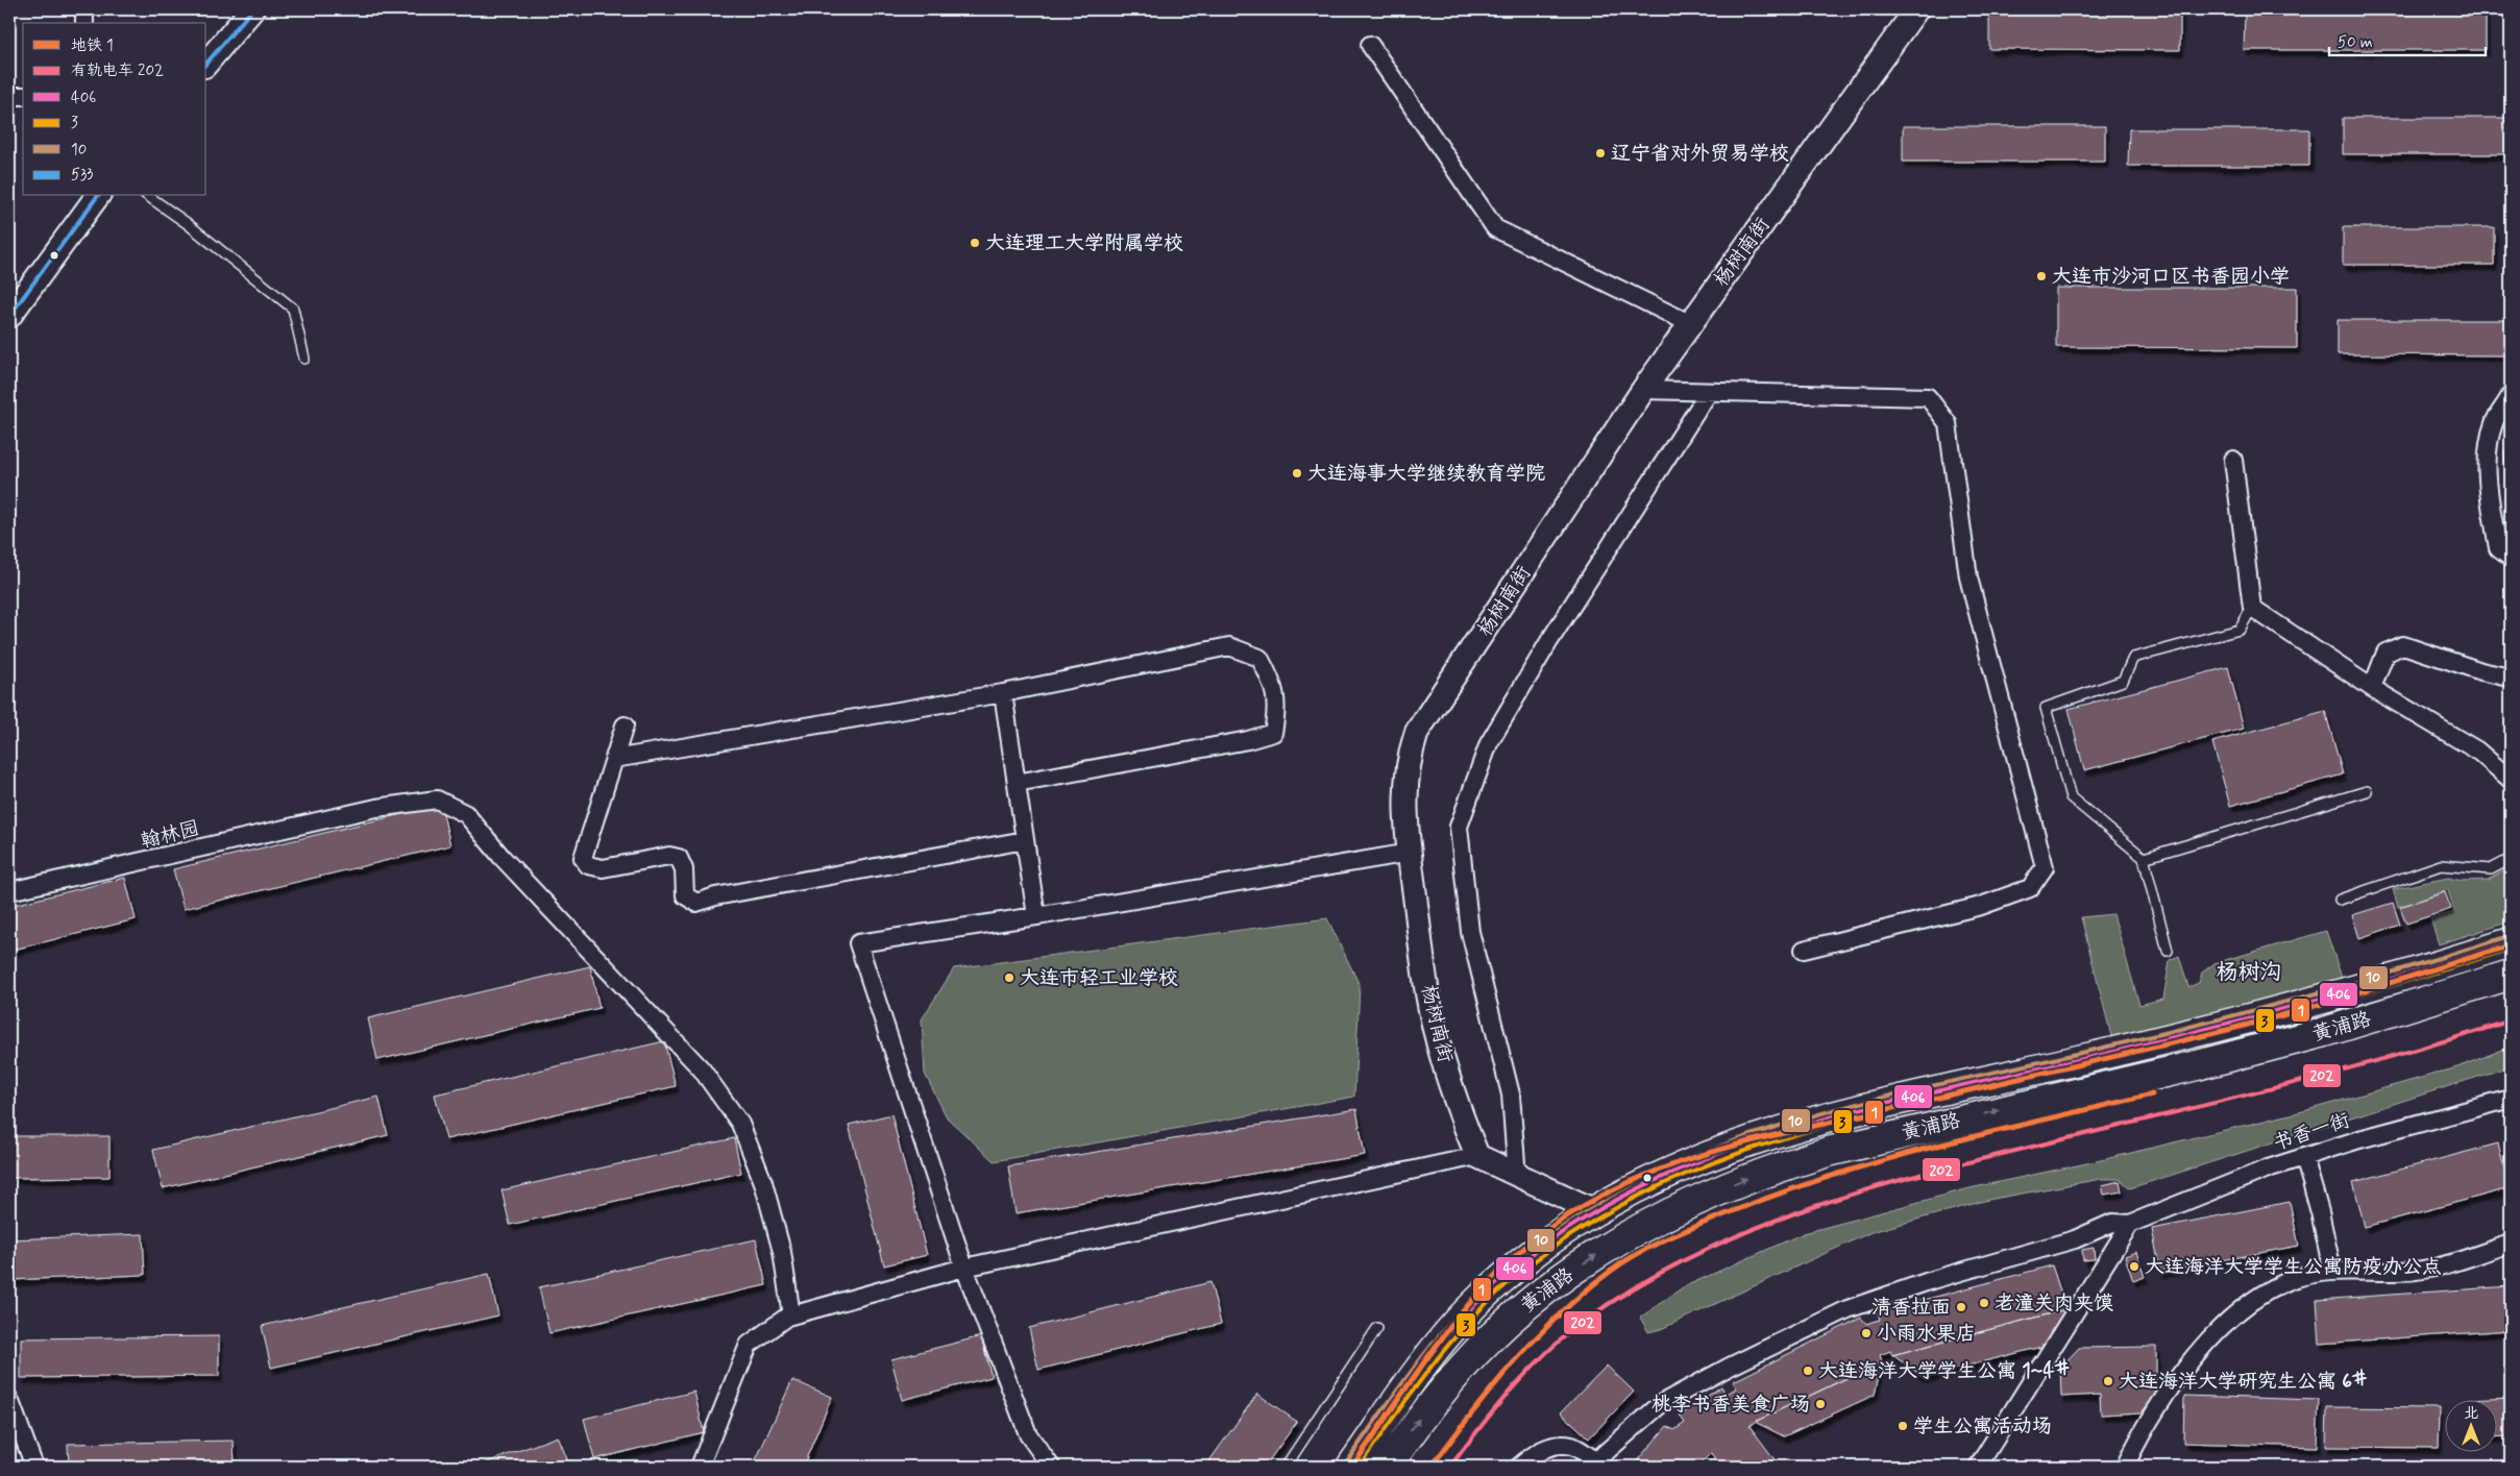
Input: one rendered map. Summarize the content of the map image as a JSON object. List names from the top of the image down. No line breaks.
{"streets":{"highway":["黄浦路"],"street":["杨树南街","翰林园","书香一街"]},"districts":["杨树沟"],"places":["辽宁省对外贸易学校","大连理工大学附属学校","大连市沙河口区书香园小学","大连海事大学继续教育学院","大连市轻工业学校","大连海洋大学学生公寓防疫办公点","老潼关肉夹馍","清香拉面","小雨水果店","大连海洋大学学生公寓 1~4#","大连海洋大学研究生公寓 6#","桃李书香美食广场","学生公寓活动场"],"lines":["transit line 533","transit line 10","transit line 406","metro line 1","transit line 3","tram line 202"],"legend":["地铁 1","有轨电车 202","406","3","10","533"],"scale_bar":"50 m","north":"top"}
